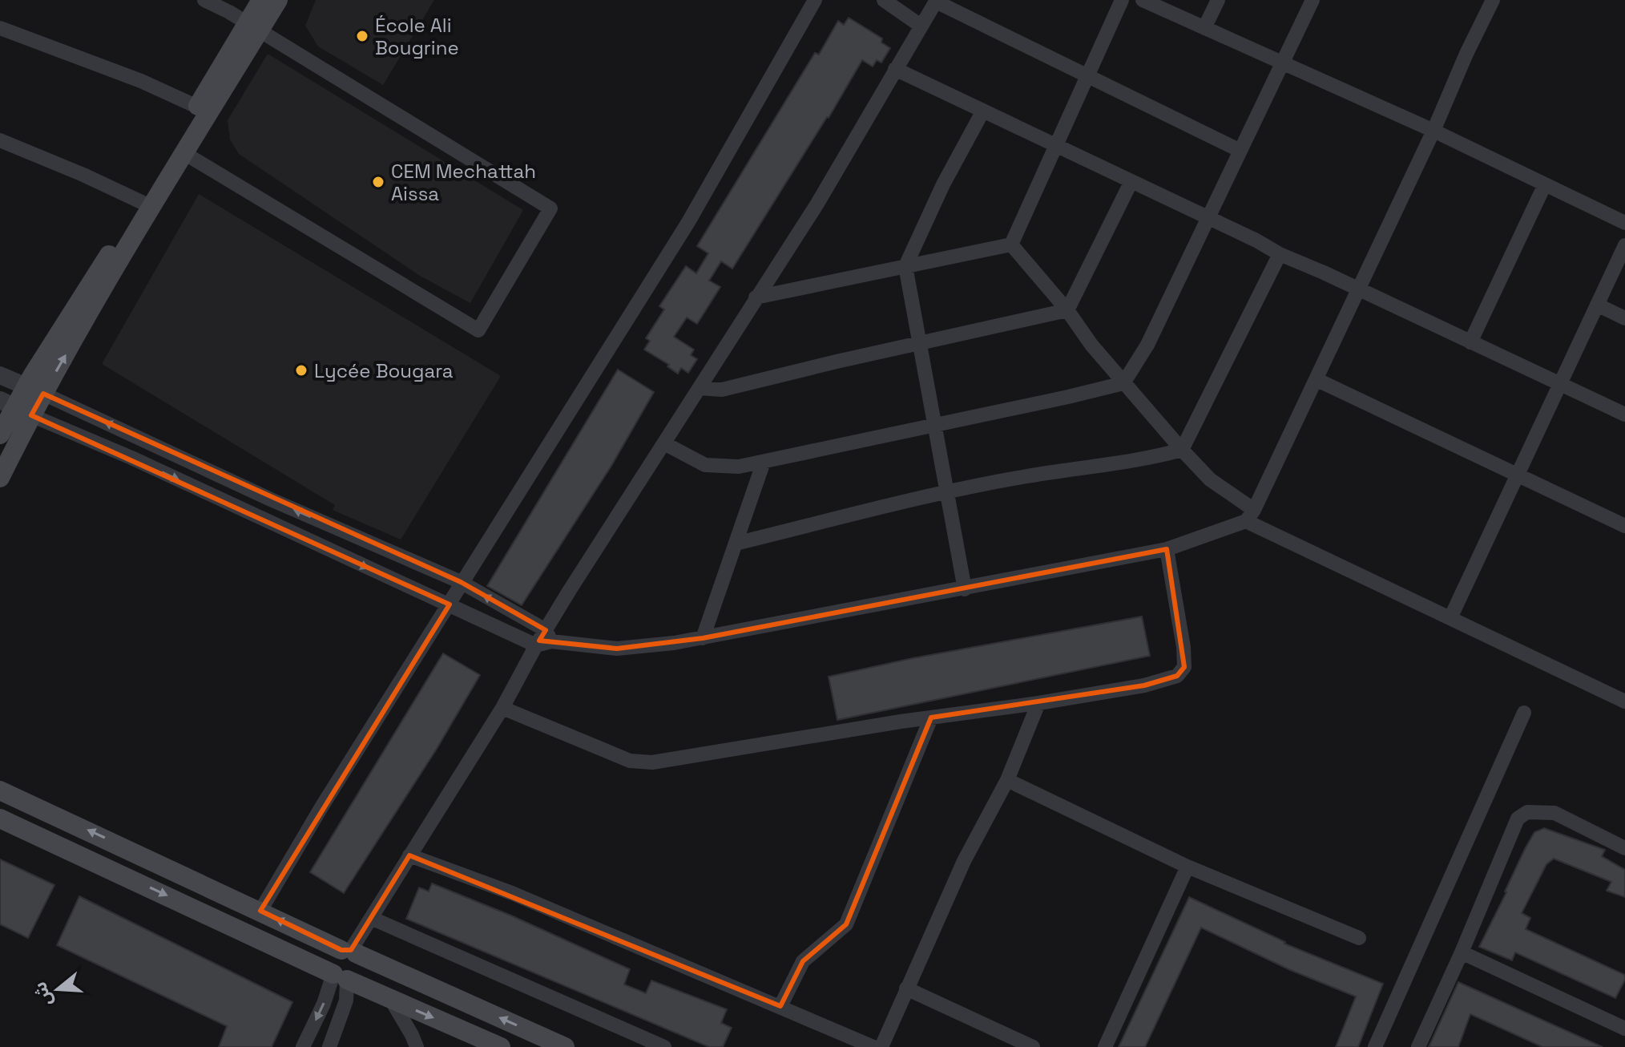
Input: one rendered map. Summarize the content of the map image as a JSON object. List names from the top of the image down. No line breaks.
{"places":["École Ali Bougrine","CEM Mechattah Aissa","Lycée Bougara"],"north":"left"}
